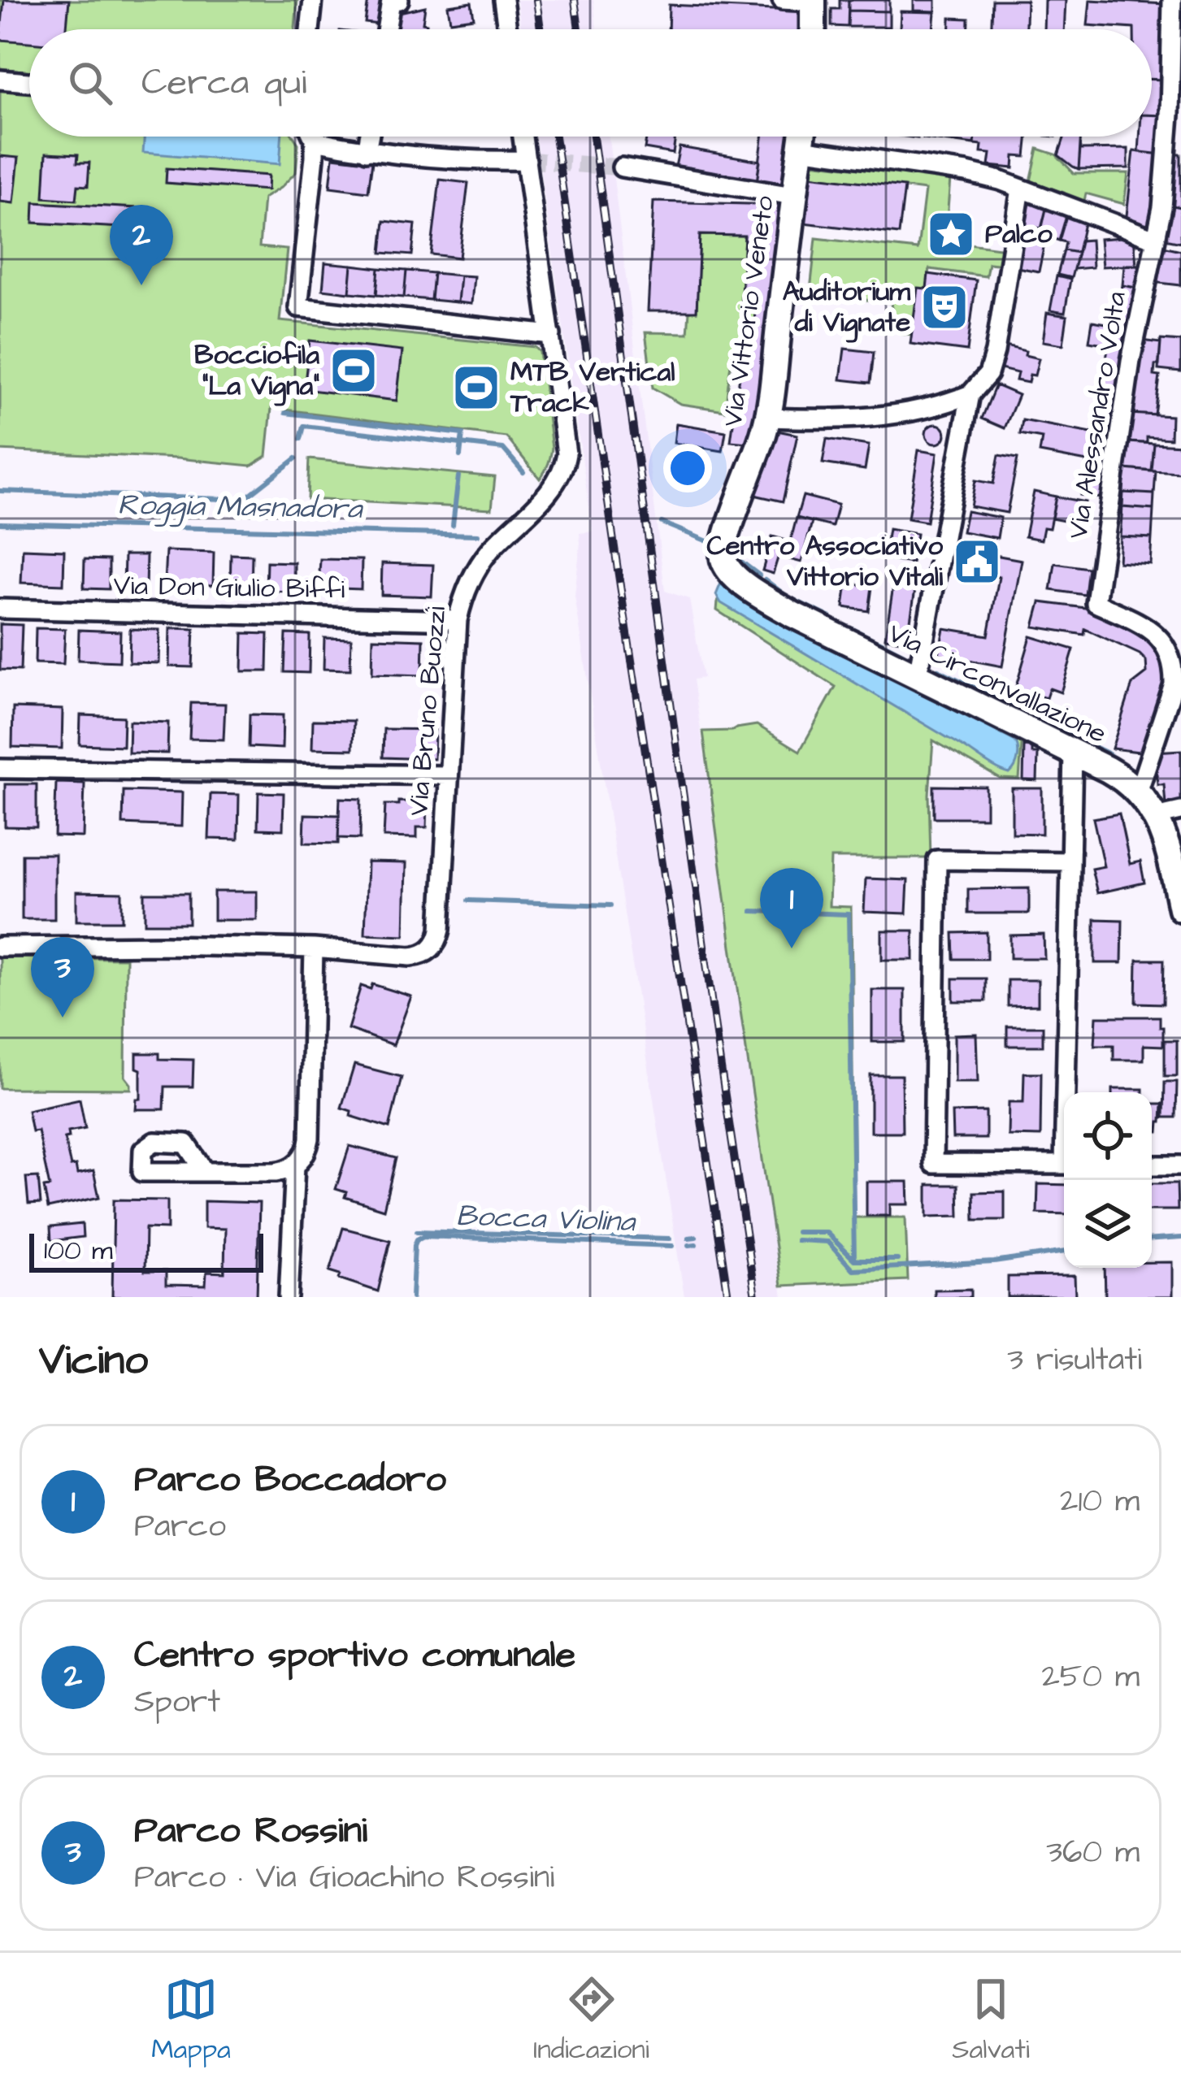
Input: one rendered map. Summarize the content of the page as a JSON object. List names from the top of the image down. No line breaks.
{"streets":{"street":["Via Vittorio Veneto","Via Alessandro Volta","Via Don Giulio Biffi","Via Circonvallazione","Via Bruno Buozzi"]},"crossings":[["Via Vittorio Veneto","Via Circonvallazione"],["Via Alessandro Volta","Via Circonvallazione"],["Via Don Giulio Biffi","Via Bruno Buozzi"]],"water":["Roggia Masnadora","Bocca Violina"],"places":{"place":["Palco"],"theatre":["Auditorium di Vignate"],"sports":["Bocciofila \"La Vigna\"","MTB Vertical Track"],"public building":["Centro Associativo Vittorio Vitali"]},"scale_bar":"100 m","page":{"search":"Cerca qui","pins":["2","1","3"],"scale":"100 m","heading":["Vicino","3 risultati"],"list":[{"mark":"1","name":"Parco Boccadoro","note":"Parco","value":"210 m"},{"mark":"2","name":"Centro sportivo comunale","note":"Sport","value":"250 m"},{"mark":"3","name":"Parco Rossini","note":"Parco · Via Gioachino Rossini","value":"360 m"}],"nav":["Mappa","Indicazioni","Salvati"]}}
